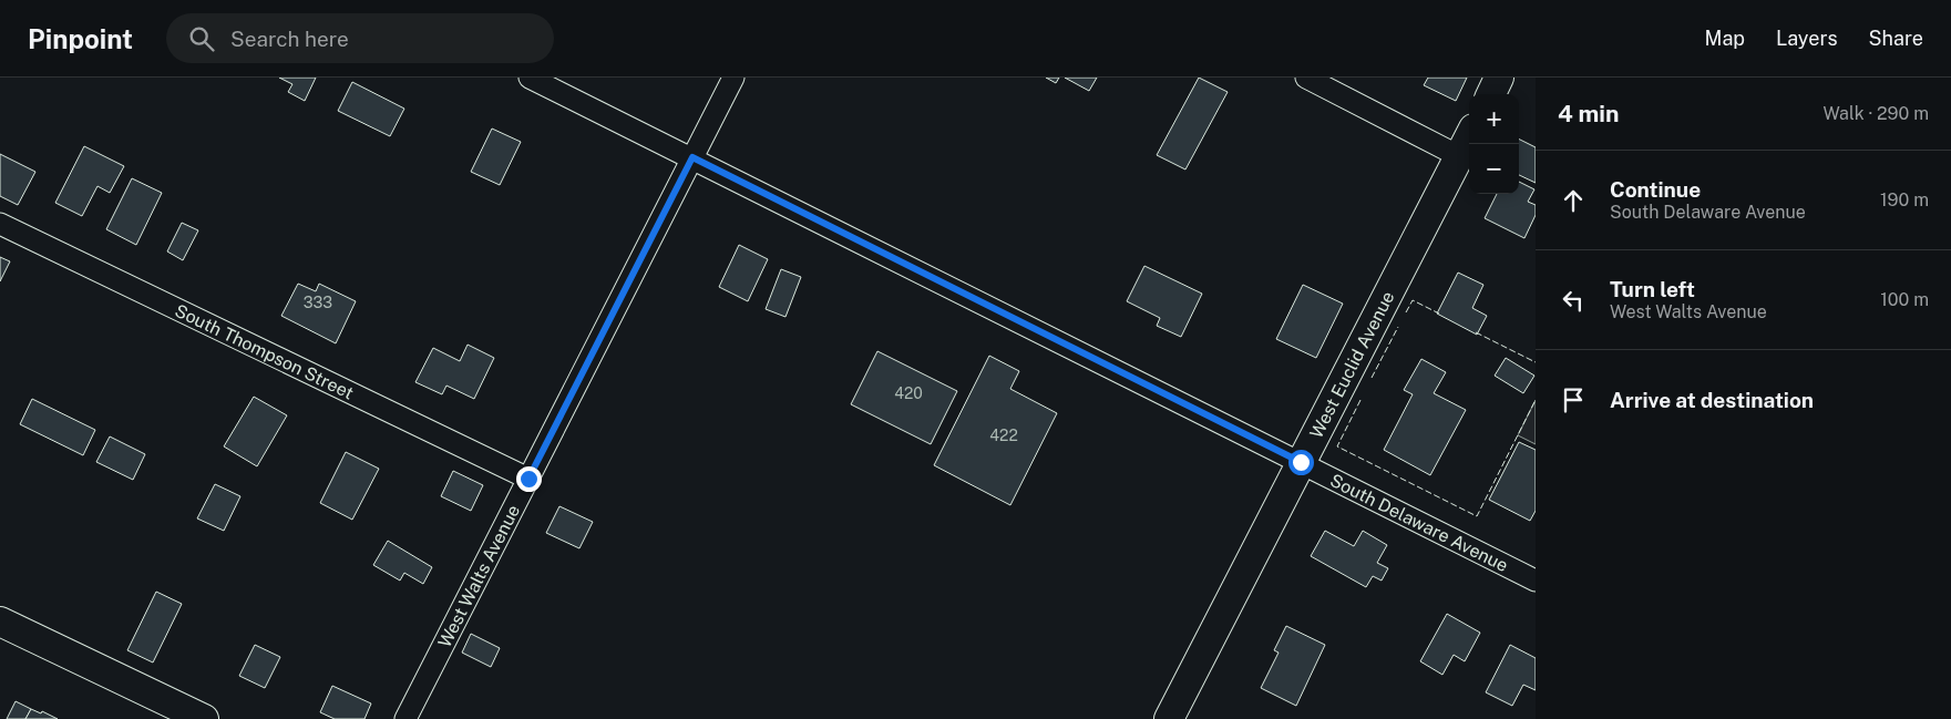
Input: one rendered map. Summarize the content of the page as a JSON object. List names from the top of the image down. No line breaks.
{"streets":{"street":["South Thompson Street","West Euclid Avenue","South Delaware Avenue","West Walts Avenue"]},"crossings":[["South Thompson Street","West Walts Avenue"],["West Euclid Avenue","South Delaware Avenue"],["South Delaware Avenue","West Walts Avenue"]],"house_numbers":["333","420","422"],"page":{"header":"Pinpoint","search":"Search here","nav":["Map","Layers","Share"],"heading":["4 min","Walk · 290 m"],"map_buttons":["+","−"],"list":[["Continue","South Delaware Avenue","190 m"],["Turn left","West Walts Avenue","100 m"],"Arrive at destination"]}}
